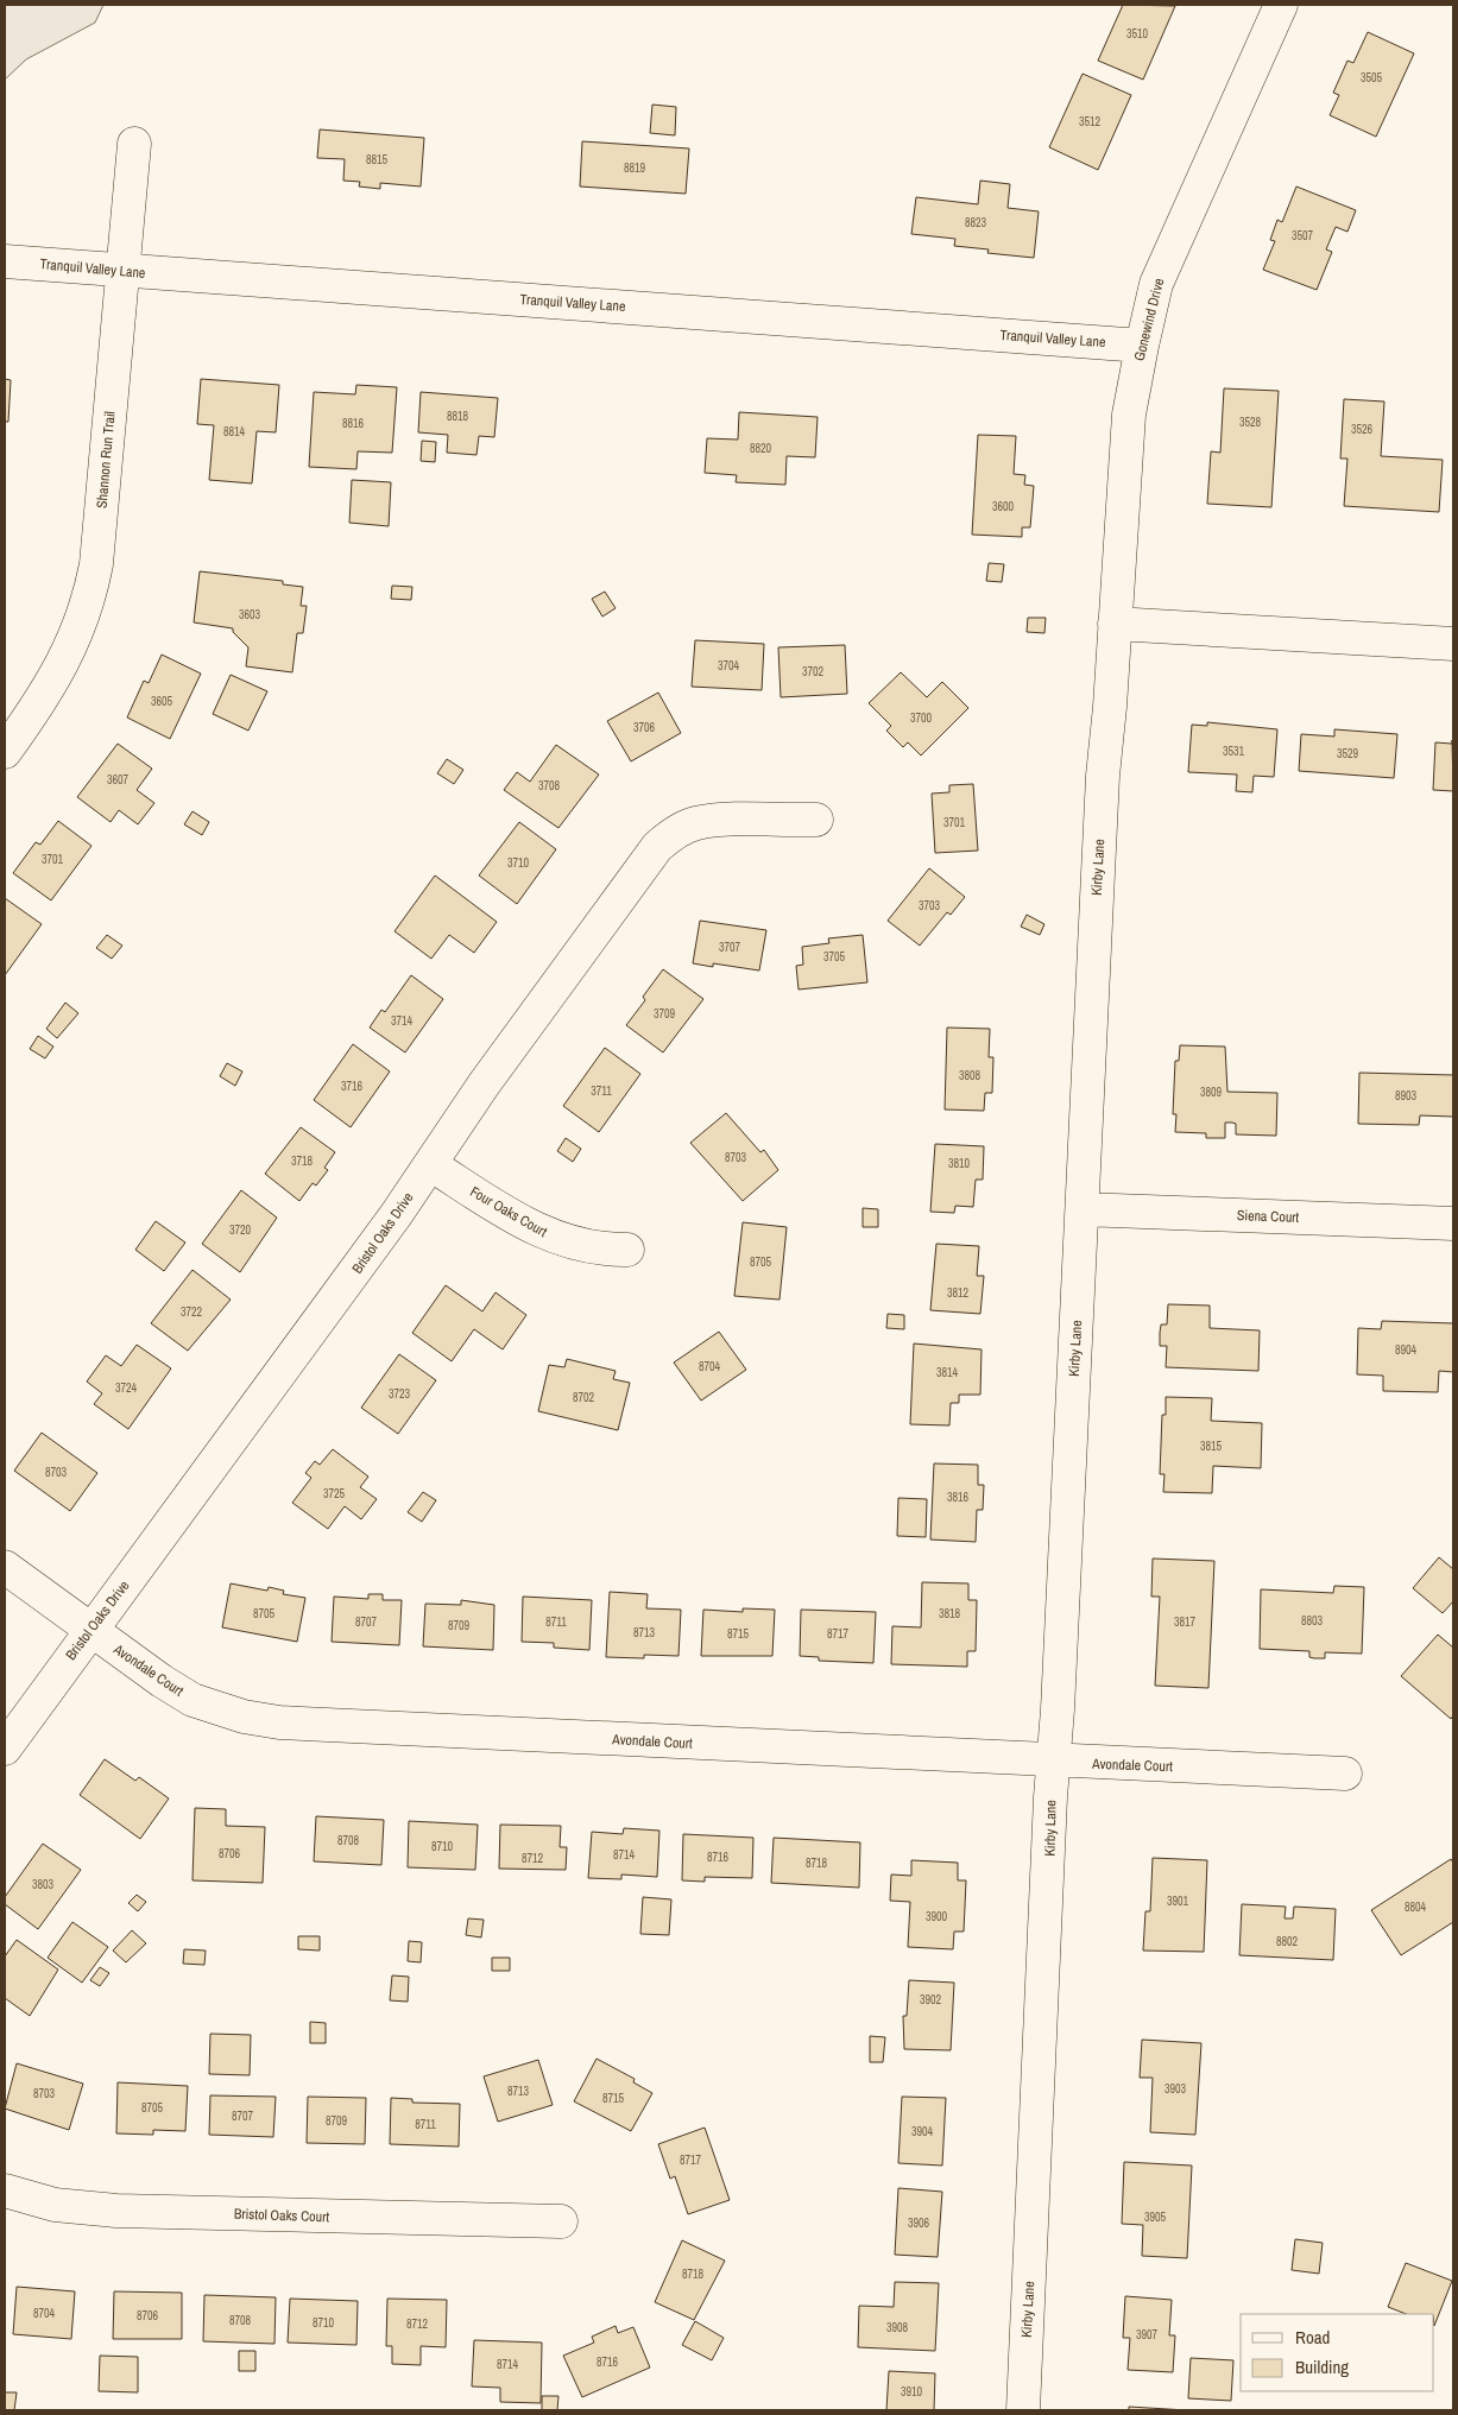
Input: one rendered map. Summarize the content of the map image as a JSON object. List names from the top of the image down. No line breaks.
{"streets":{"street":["Tranquil Valley Lane","Gonewind Drive","Shannon Run Trail","Kirby Lane","Four Oaks Court","Siena Court","Bristol Oaks Drive","Avondale Court","Bristol Oaks Court"]},"crossings":[["Tranquil Valley Lane","Gonewind Drive"],["Tranquil Valley Lane","Shannon Run Trail"],["Gonewind Drive","Kirby Lane"],["Kirby Lane","Siena Court"],["Kirby Lane","Avondale Court"],["Four Oaks Court","Bristol Oaks Drive"],["Bristol Oaks Drive","Avondale Court"]],"house_numbers":["3510","3505","3512","8815","8819","8823","3507","8818","3528","8816","3526","8814","8820","3600","3603","3704","3702","3605","3700","3706","3531","3529","3607","3708","3701","3701","3710","3703","3707","3705","3709","3714","3808","3716","3711","3809","8903","8703","3718","3810","3720","8705","3812","3722","8904","8704","3814","3724","3723","8702","3815","8703","3725","3816","8705","3818","8803","8707","8711","3817","8709","8713","8715","8717","8708","8710","8706","8714","8716","8712","8718","3803","3901","8804","3900","8802","3902","3903","8713","8703","8715","8705","8707","8709","8711","3904","8717","3905","3906","8718","8704","8706","8708","8710","8712","3908","3907","8716","8714","3910"],"legend":["Road","Building"]}
